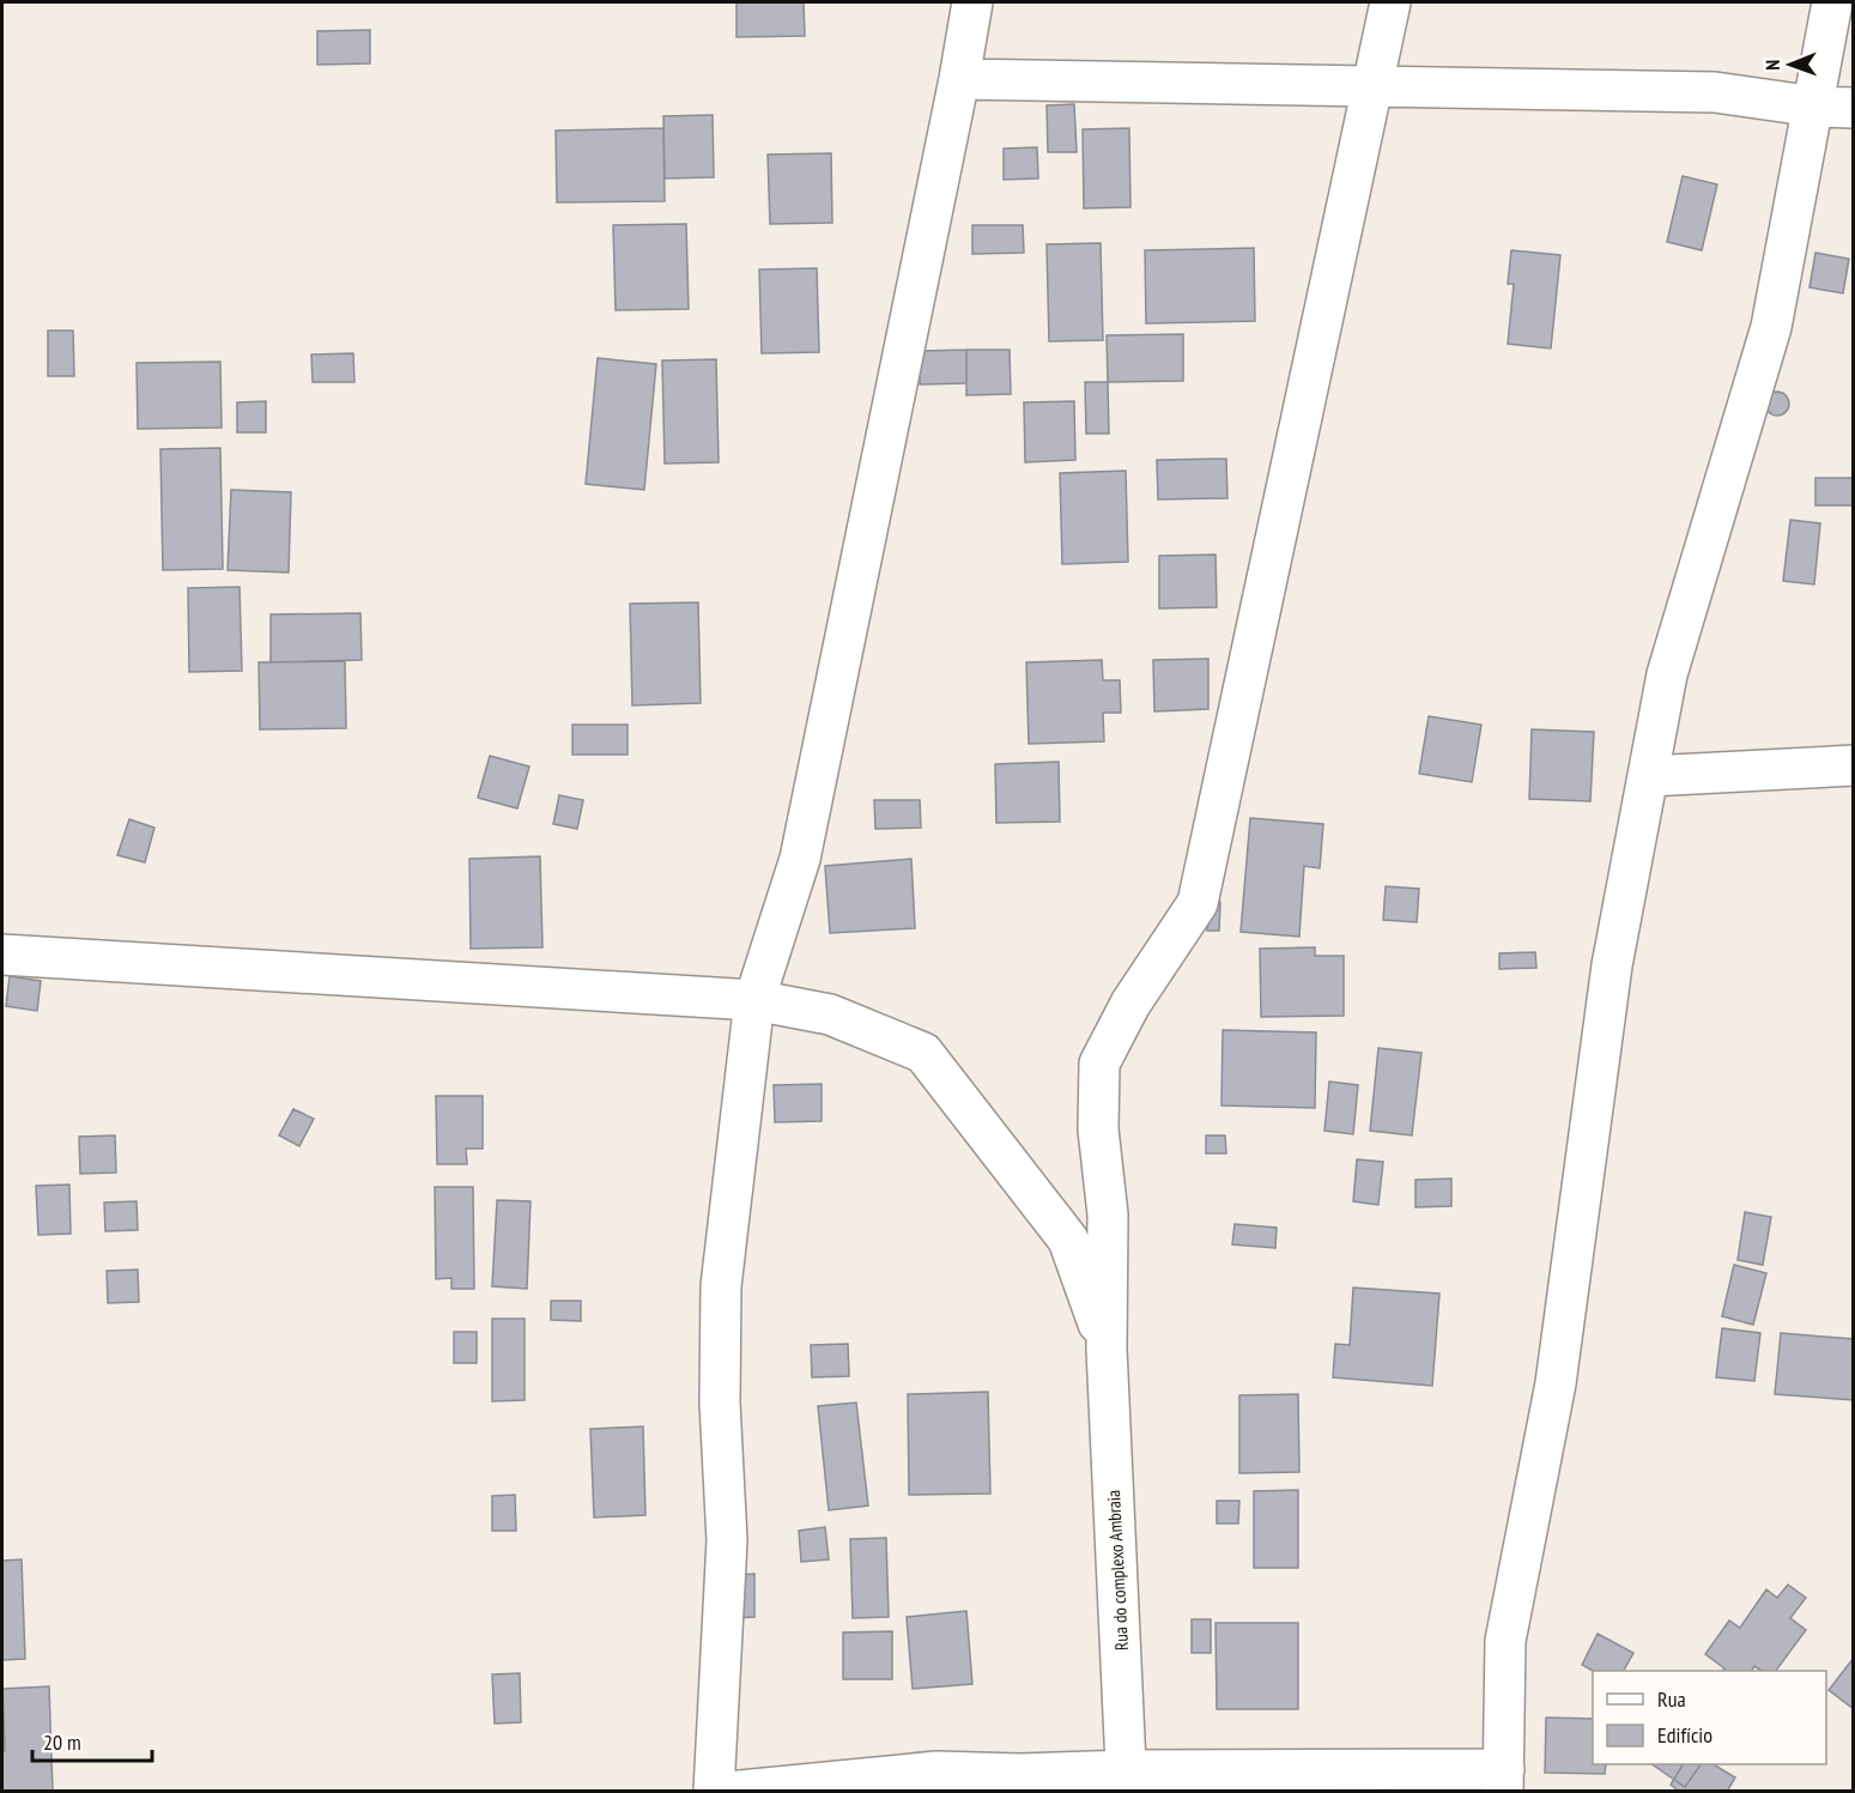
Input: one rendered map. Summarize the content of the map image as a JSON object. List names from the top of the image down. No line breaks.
{"streets":{"street":["Rua do complexo Ambraia"]},"legend":["Rua","Edifício"],"scale_bar":"20 m","north":"left"}
